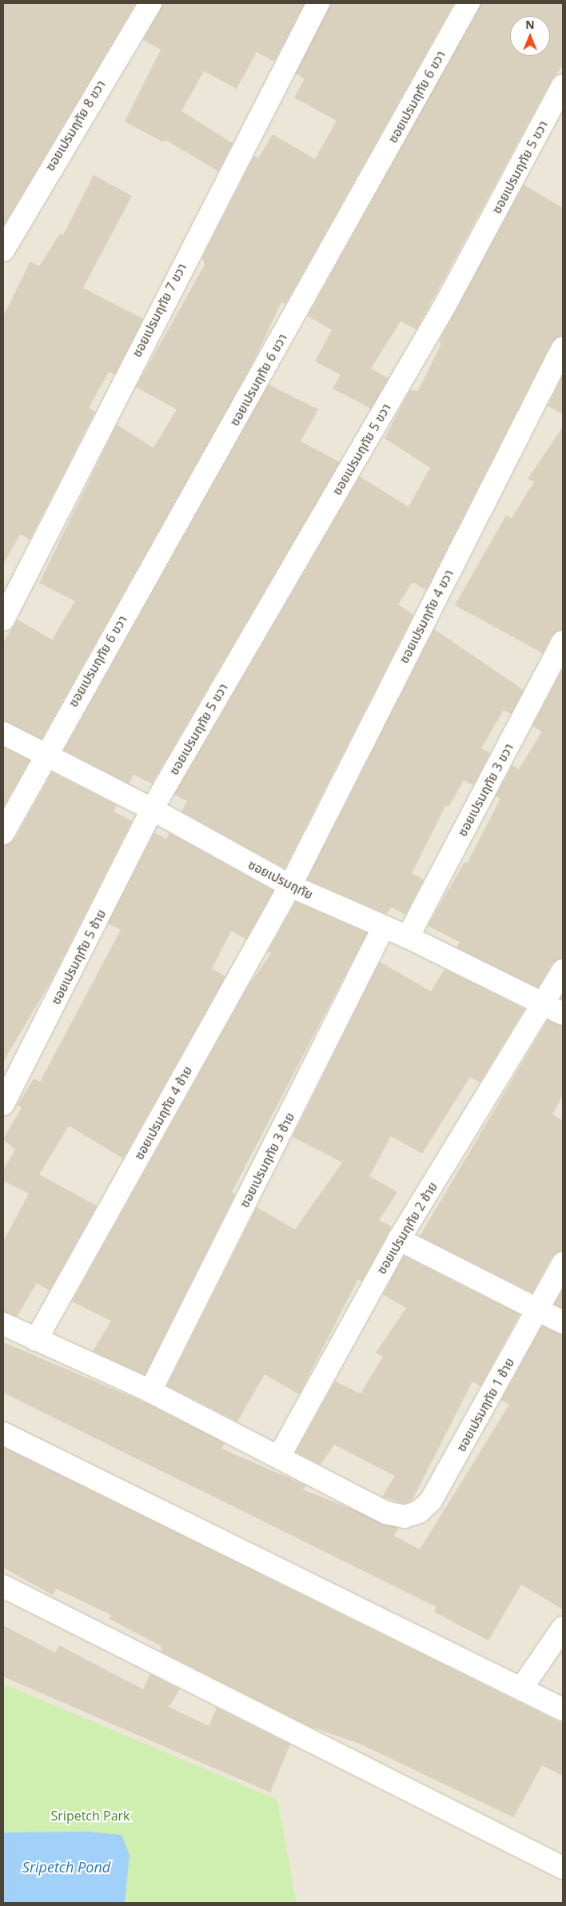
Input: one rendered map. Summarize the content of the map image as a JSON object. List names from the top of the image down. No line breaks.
{"streets":{"street":["ซอยเปรมฤทัย 6 ขวา","ซอยเปรมฤทัย 8 ขวา","ซอยเปรมฤทัย 5 ขวา","ซอยเปรมฤทัย 7 ขวา","ซอยเปรมฤทัย 4 ขวา","ซอยเปรมฤทัย 3 ขวา","ซอยเปรมฤทัย","ซอยเปรมฤทัย 5 ซ้าย","ซอยเปรมฤทัย 4 ซ้าย","ซอยเปรมฤทัย 3 ซ้าย","ซอยเปรมฤทัย 2 ซ้าย","ซอยเปรมฤทัย 1 ซ้าย"]},"crossings":[["ซอยเปรมฤทัย 6 ขวา","ซอยเปรมฤทัย"],["ซอยเปรมฤทัย 5 ขวา","ซอยเปรมฤทัย"],["ซอยเปรมฤทัย 5 ขวา","ซอยเปรมฤทัย 5 ซ้าย"],["ซอยเปรมฤทัย 4 ขวา","ซอยเปรมฤทัย"],["ซอยเปรมฤทัย 4 ขวา","ซอยเปรมฤทัย 4 ซ้าย"],["ซอยเปรมฤทัย 3 ขวา","ซอยเปรมฤทัย"],["ซอยเปรมฤทัย","ซอยเปรมฤทัย 5 ซ้าย"],["ซอยเปรมฤทัย","ซอยเปรมฤทัย 4 ซ้าย"],["ซอยเปรมฤทัย","ซอยเปรมฤทัย 3 ซ้าย"],["ซอยเปรมฤทัย","ซอยเปรมฤทัย 2 ซ้าย"],["ซอยเปรมฤทัย 4 ซ้าย","ซอยเปรมฤทัย 1 ซ้าย"],["ซอยเปรมฤทัย 3 ซ้าย","ซอยเปรมฤทัย 1 ซ้าย"],["ซอยเปรมฤทัย 2 ซ้าย","ซอยเปรมฤทัย 1 ซ้าย"]],"water":["Sripetch Pond"],"parks":["Sripetch Park"],"north":"top"}
